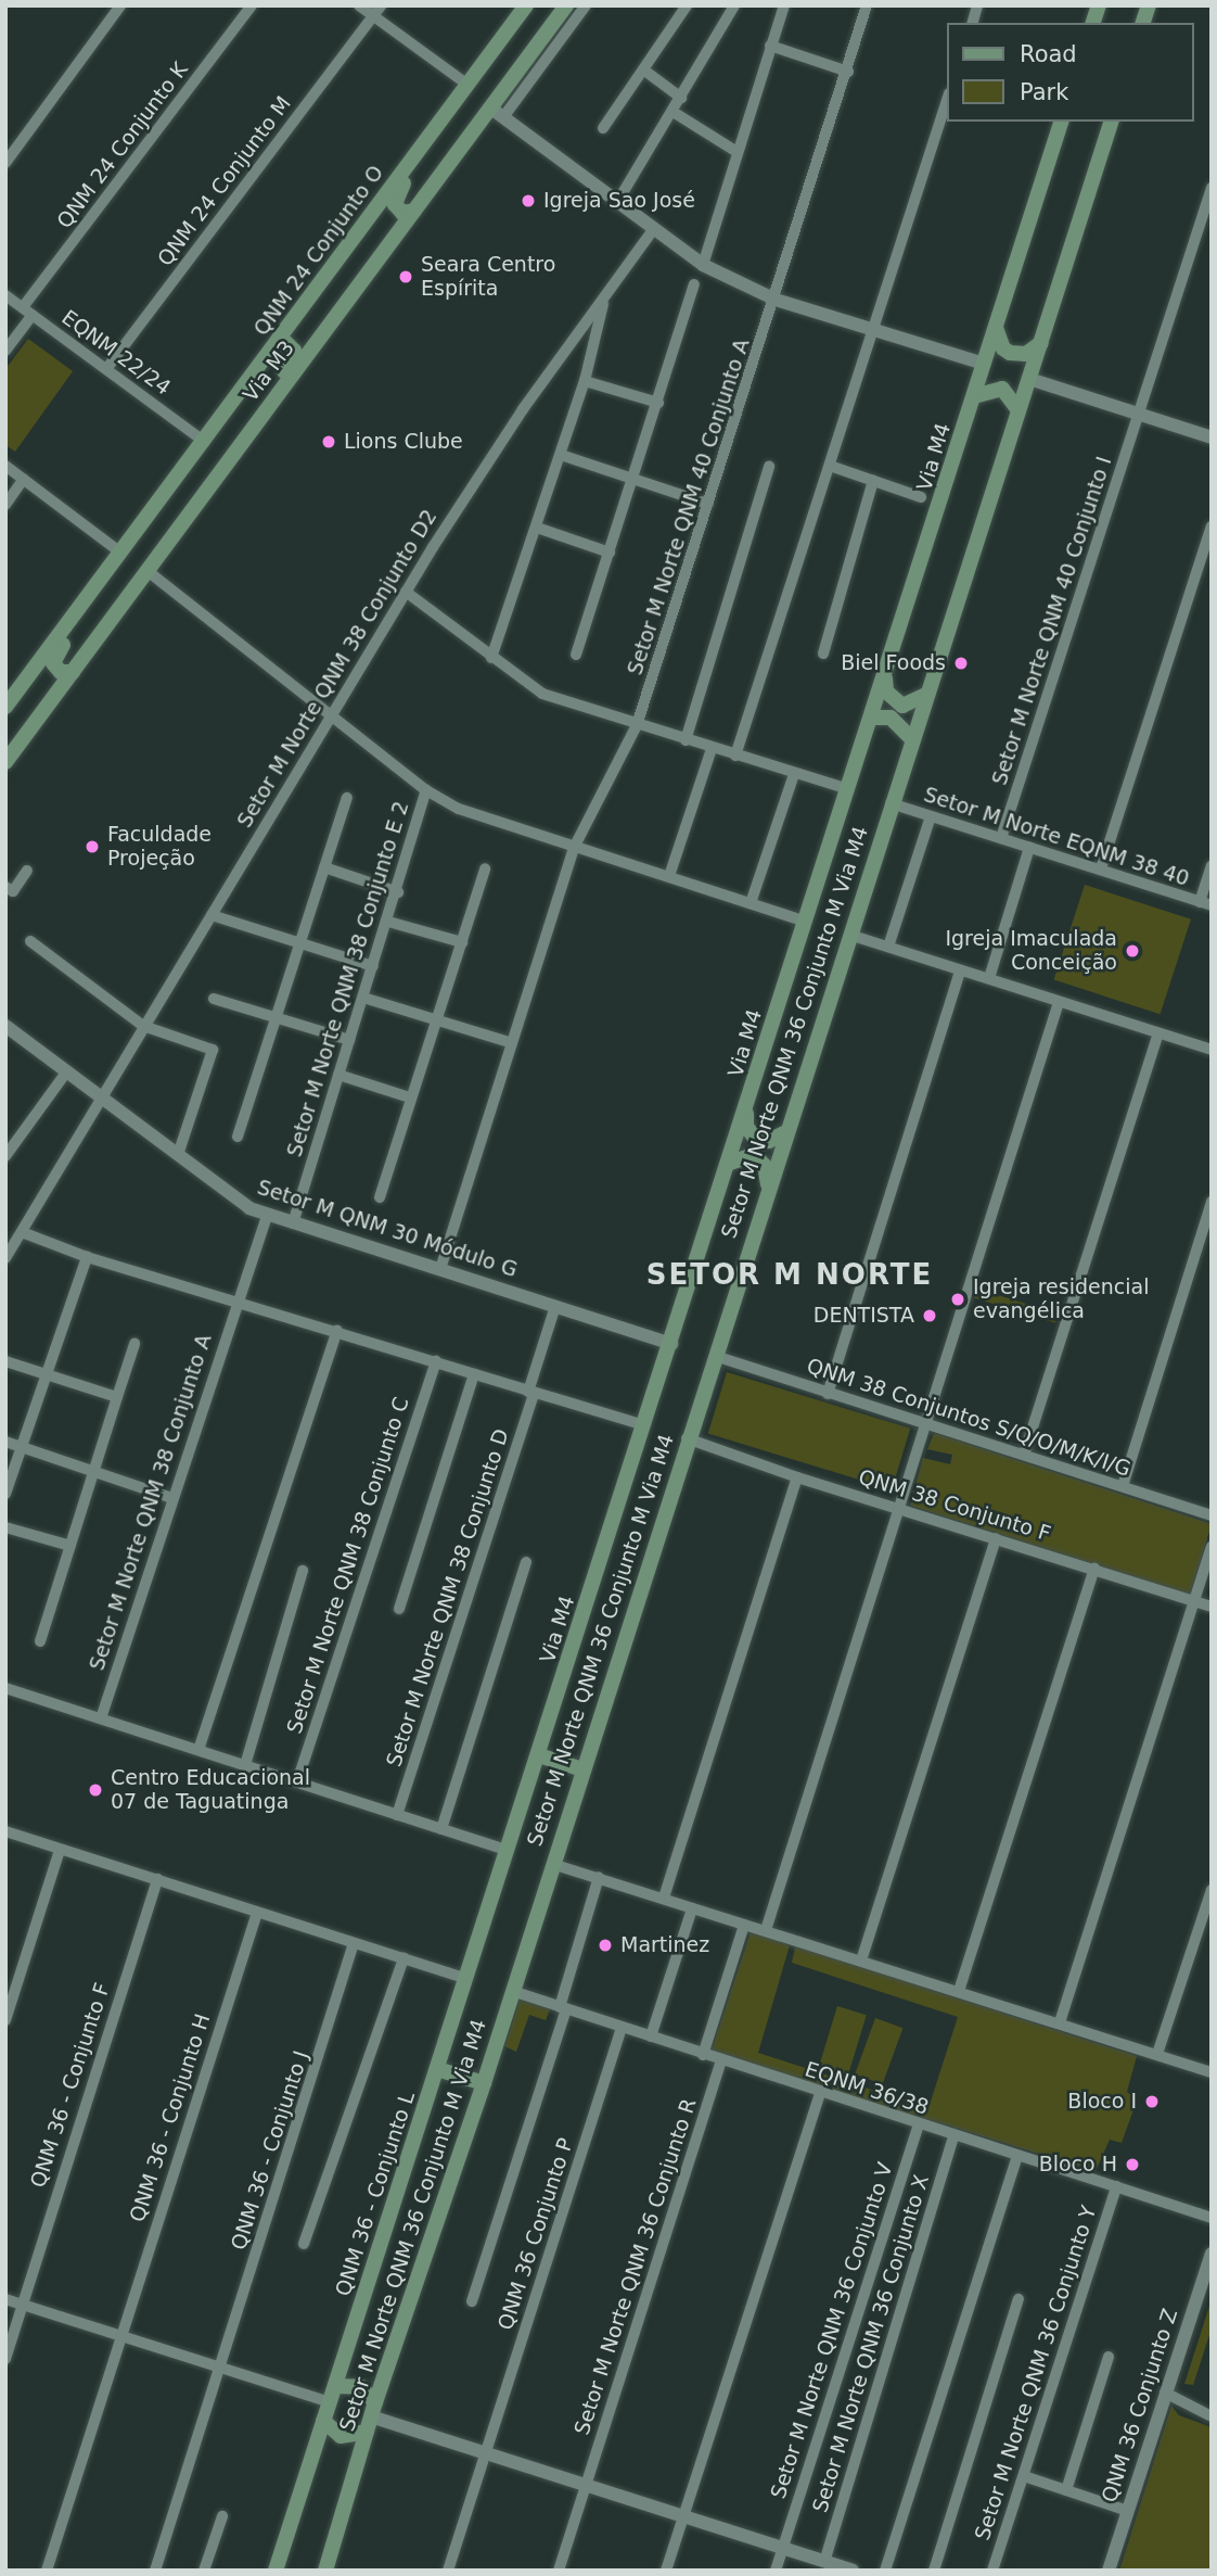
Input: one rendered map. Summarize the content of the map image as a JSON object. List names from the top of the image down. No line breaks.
{"streets":{"main road":["QNM 24 Conjunto O","Via M3","Via M4","Setor M Norte QNM 36 Conjunto M Via M4","QNM 36 - Conjunto L"],"street":["QNM 24 Conjunto K","QNM 24 Conjunto M","EQNM 22/24","Setor M Norte QNM 40 Conjunto A","Setor M Norte QNM 40 Conjunto I","Setor M Norte QNM 38 Conjunto D2","Setor M Norte EQNM 38 40","Setor M Norte QNM 38 Conjunto E 2","Setor M QNM 30 Módulo G","QNM 38 Conjuntos S/Q/O/M/K/I/G","Setor M Norte QNM 38 Conjunto A","QNM 38 Conjunto F","Setor M Norte QNM 38 Conjunto C","Setor M Norte QNM 38 Conjunto D","QNM 36 - Conjunto F","EQNM 36/38","QNM 36 - Conjunto H","QNM 36 - Conjunto J","QNM 36 Conjunto P","Setor M Norte QNM 36 Conjunto R","Setor M Norte QNM 36 Conjunto V","Setor M Norte QNM 36 Conjunto X","Setor M Norte QNM 36 Conjunto Y","QNM 36 Conjunto Z"]},"crossings":[["QNM 24 Conjunto K","EQNM 22/24"],["QNM 24 Conjunto M","EQNM 22/24"],["QNM 24 Conjunto O","EQNM 22/24"],["Via M4","Setor M QNM 30 Módulo G"],["Via M4","QNM 36 - Conjunto L"],["Setor M Norte QNM 40 Conjunto A","Setor M QNM 30 Módulo G"],["Setor M Norte QNM 40 Conjunto I","Setor M Norte EQNM 38 40"],["Setor M Norte QNM 38 Conjunto D2","Setor M QNM 30 Módulo G"],["Setor M Norte EQNM 38 40","Setor M Norte QNM 36 Conjunto M Via M4"],["Setor M Norte QNM 38 Conjunto E 2","Setor M QNM 30 Módulo G"],["Setor M Norte QNM 36 Conjunto M Via M4","QNM 38 Conjuntos S/Q/O/M/K/I/G"],["Setor M Norte QNM 36 Conjunto M Via M4","QNM 38 Conjunto F"],["Setor M Norte QNM 36 Conjunto M Via M4","EQNM 36/38"],["Setor M QNM 30 Módulo G","Setor M Norte QNM 38 Conjunto A"],["Setor M QNM 30 Módulo G","Setor M Norte QNM 38 Conjunto D"],["EQNM 36/38","QNM 36 Conjunto P"],["EQNM 36/38","Setor M Norte QNM 36 Conjunto R"],["EQNM 36/38","Setor M Norte QNM 36 Conjunto V"],["EQNM 36/38","Setor M Norte QNM 36 Conjunto X"],["EQNM 36/38","Setor M Norte QNM 36 Conjunto Y"]],"districts":["SETOR M NORTE"],"places":["Igreja Sao José","Seara Centro Espírita","Lions Clube","Biel Foods","Faculdade Projeção","Igreja Imaculada Conceição","Igreja residencial evangélica","DENTISTA","Centro Educacional 07 de Taguatinga","Martinez","Bloco I","Bloco H"],"legend":["Road","Park"]}
